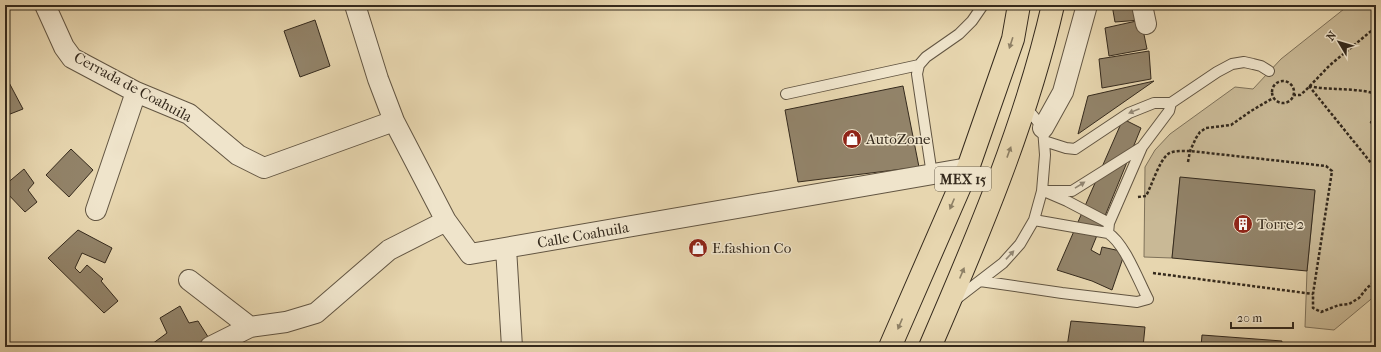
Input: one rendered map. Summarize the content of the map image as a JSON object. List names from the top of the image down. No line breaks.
{"streets":{"main road":["MEX 15"],"street":["Cerrada de Coahuila","Calle Coahuila"]},"crossings":[["Cerrada de Coahuila","Calle Coahuila"],["MEX 15","Calle Coahuila"]],"places":{"shop":["AutoZone","E.fashion Co"],"building":["Torre 2"]},"scale_bar":"20 m","north":"top left"}
